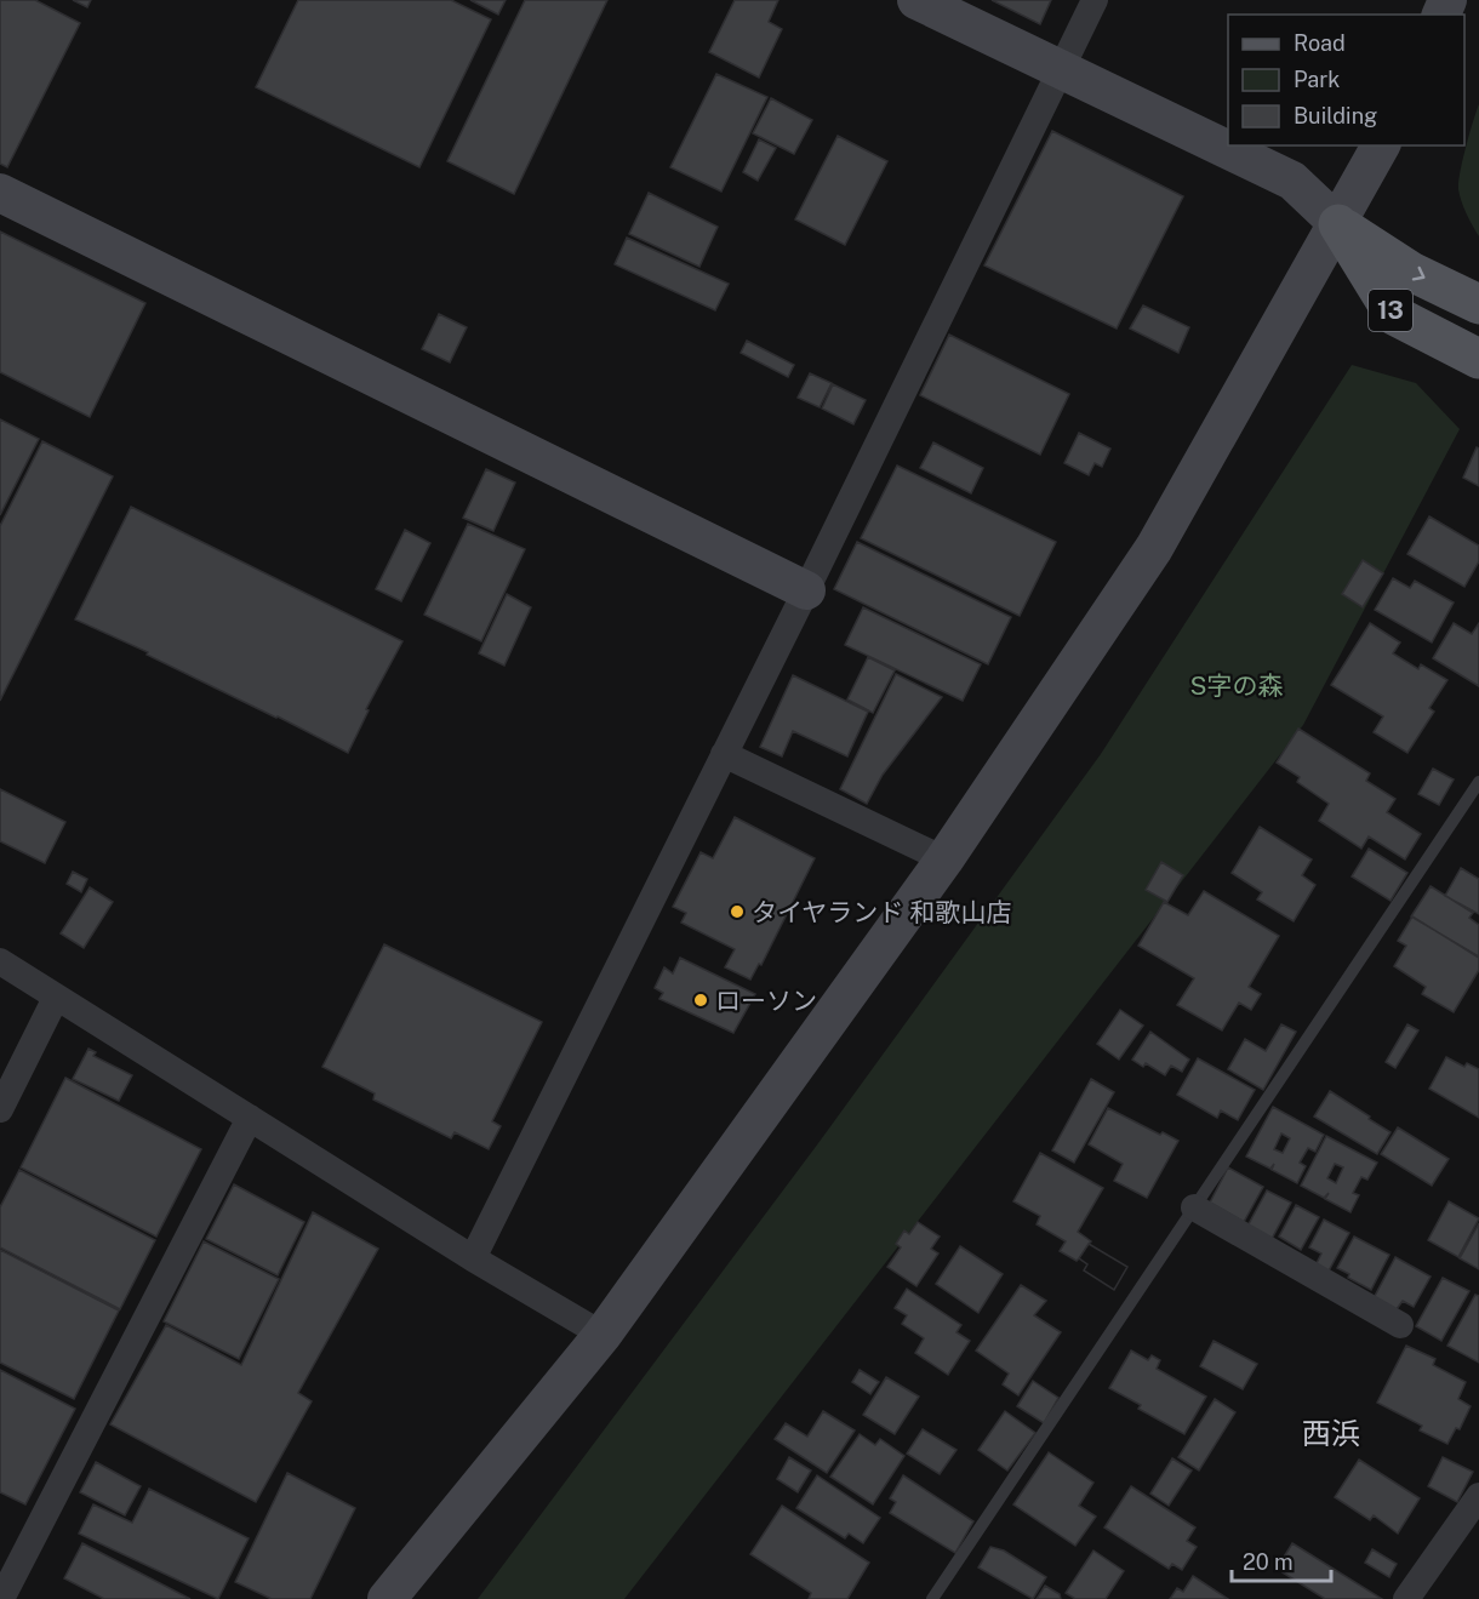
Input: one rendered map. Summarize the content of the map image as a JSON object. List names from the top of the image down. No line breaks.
{"streets":{"main road":["13"]},"districts":["西浜"],"parks":["S字の森"],"places":["タイヤランド 和歌山店","ローソン"],"legend":["Road","Park","Building"],"scale_bar":"20 m"}
